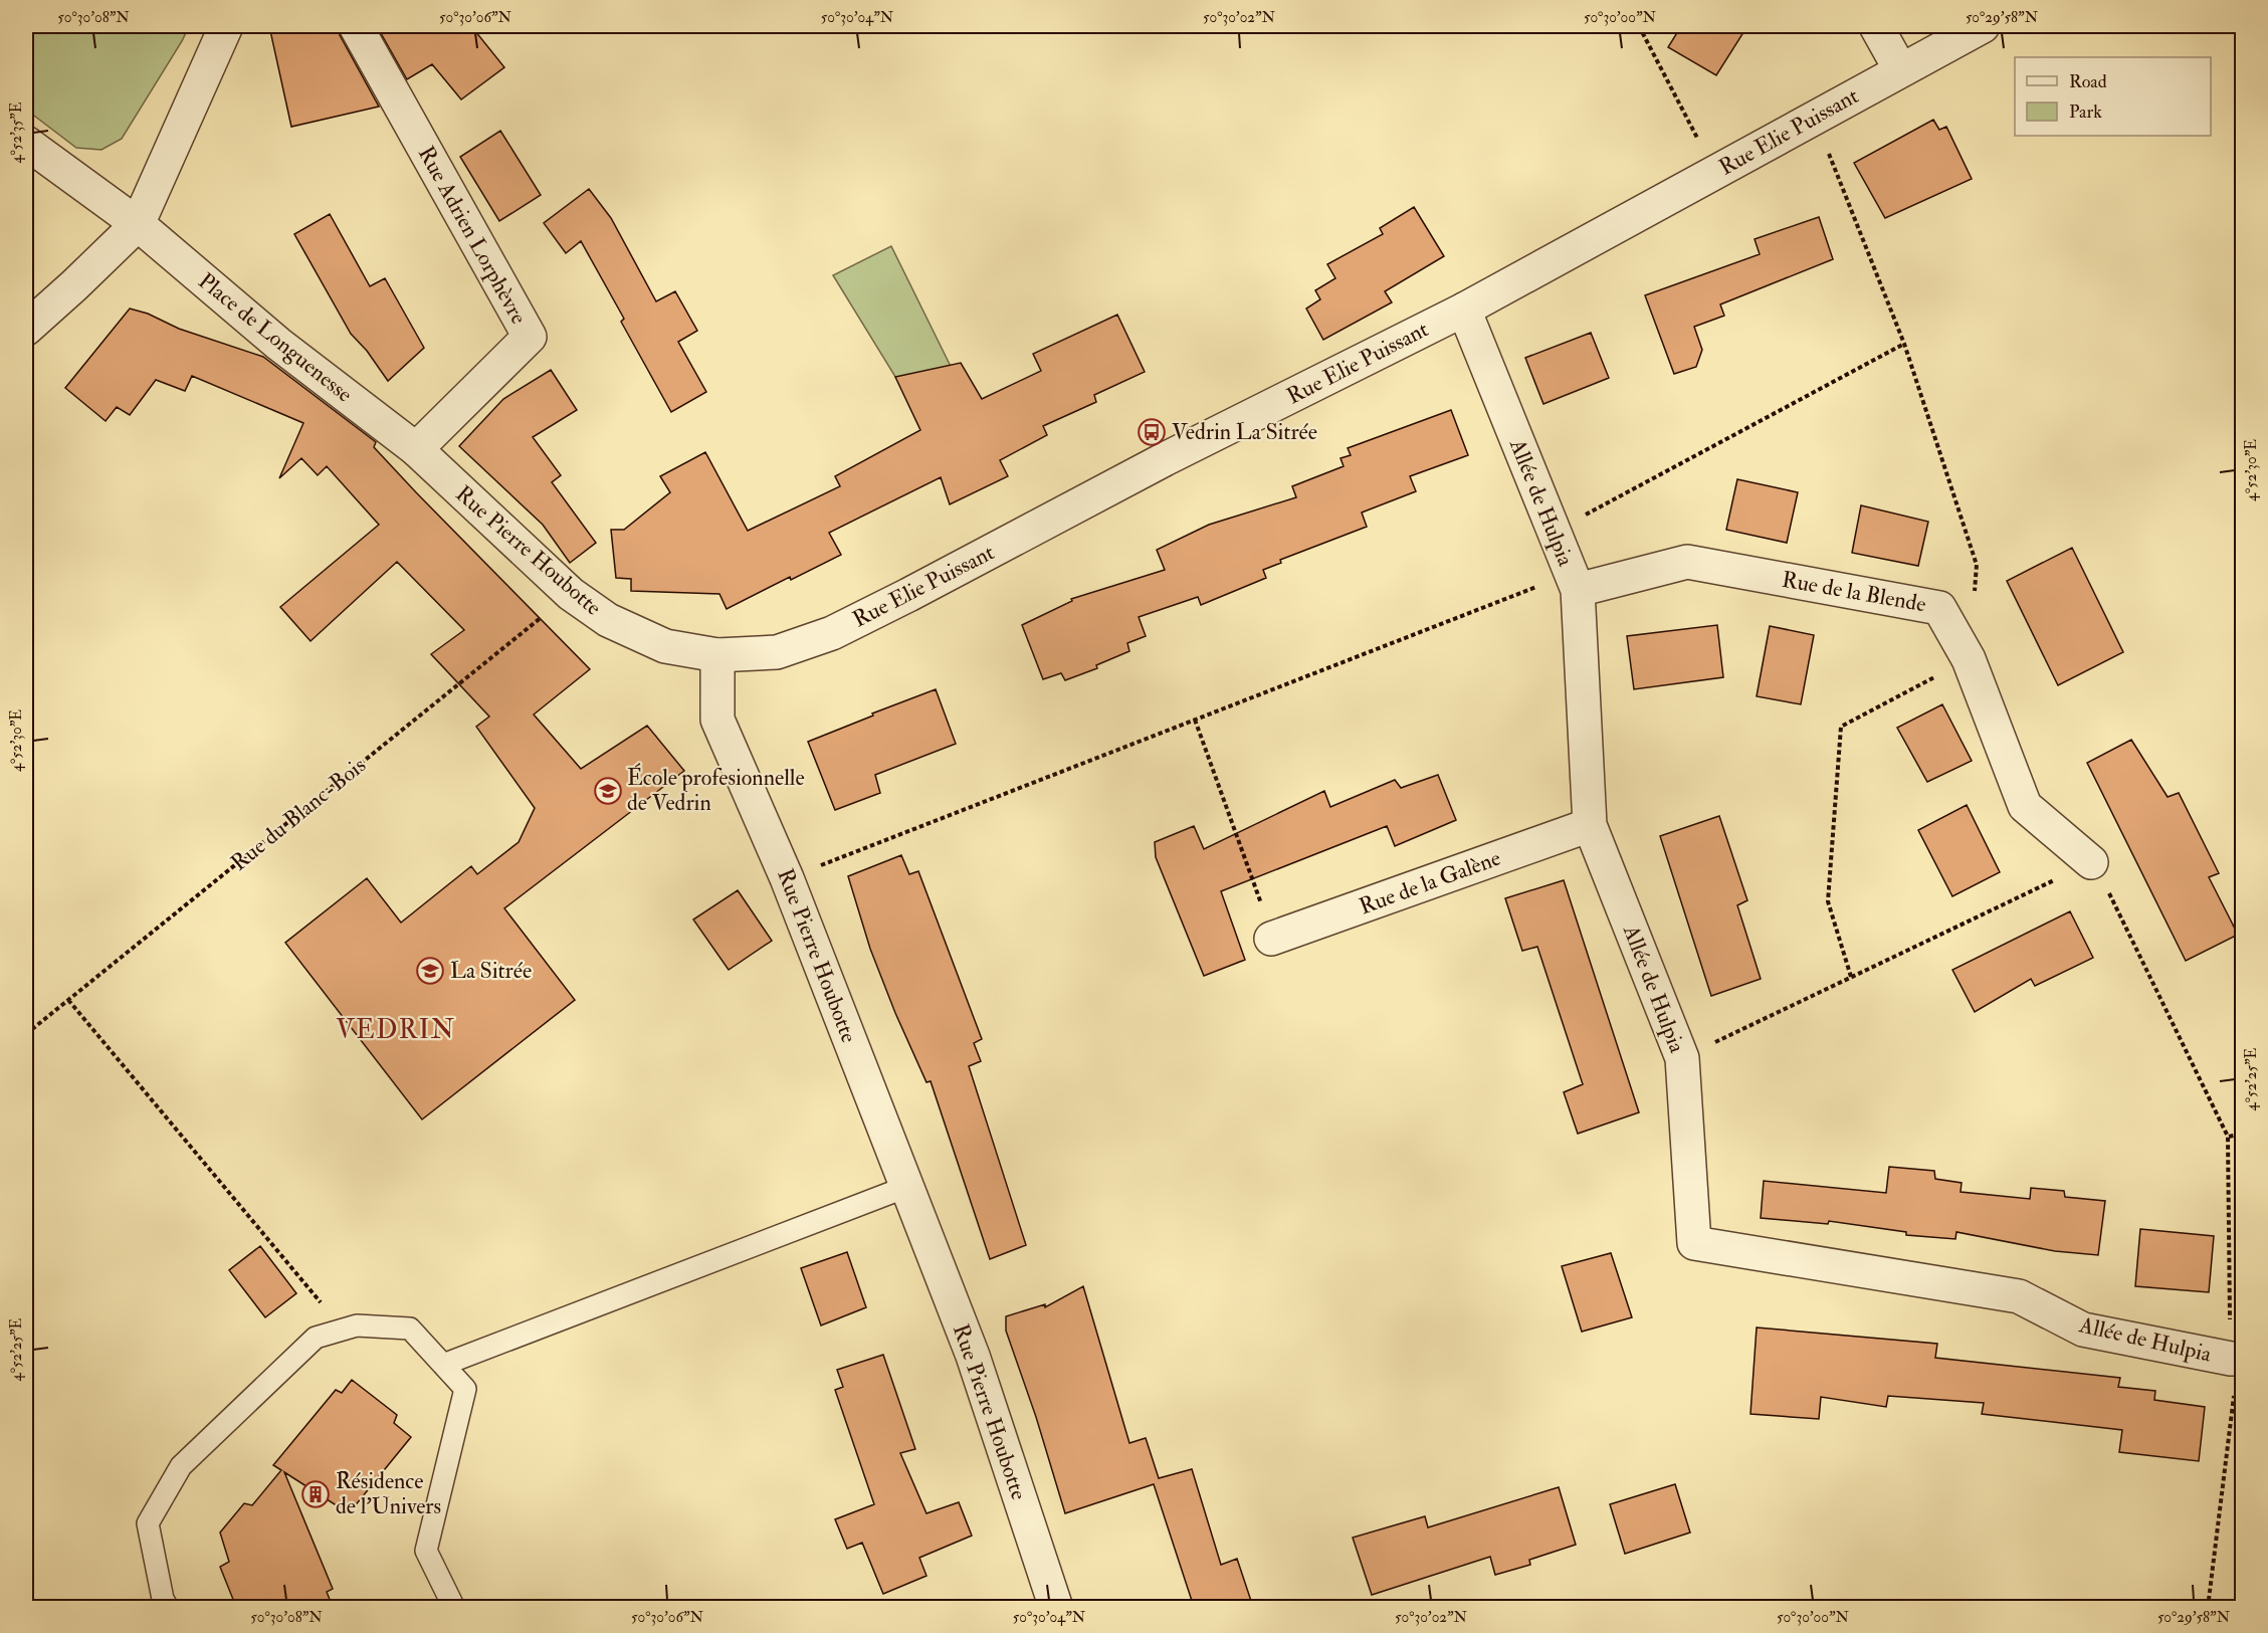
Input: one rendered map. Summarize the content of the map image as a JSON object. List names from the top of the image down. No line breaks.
{"streets":{"street":["Rue Elie Puissant","Rue Adrien Lorphèvre","Place de Longuenesse","Allée de Hulpia","Rue Pierre Houbotte","Rue de la Blende","Rue de la Galène"],"path":["Rue du Blanc-Bois"]},"crossings":[["Rue Elie Puissant","Allée de Hulpia"],["Rue Elie Puissant","Rue Pierre Houbotte"],["Rue Adrien Lorphèvre","Place de Longuenesse"],["Rue Adrien Lorphèvre","Rue Pierre Houbotte"],["Place de Longuenesse","Rue Pierre Houbotte"],["Allée de Hulpia","Rue de la Blende"],["Allée de Hulpia","Rue de la Galène"],["Rue Pierre Houbotte","Rue du Blanc-Bois"]],"districts":["VEDRIN"],"places":{"bus stop":["Vedrin La Sitrée"],"school or university":["École profesionnelle de Vedrin","La Sitrée"],"building":["Résidence de l'Univers"]},"legend":["Road","Park"],"coordinates":["50°30'08\"N","50°30'06\"N","50°30'04\"N","50°30'02\"N","50°30'00\"N","50°29'58\"N","4°52'35\"E","4°52'30\"E","4°52'25\"E"]}
